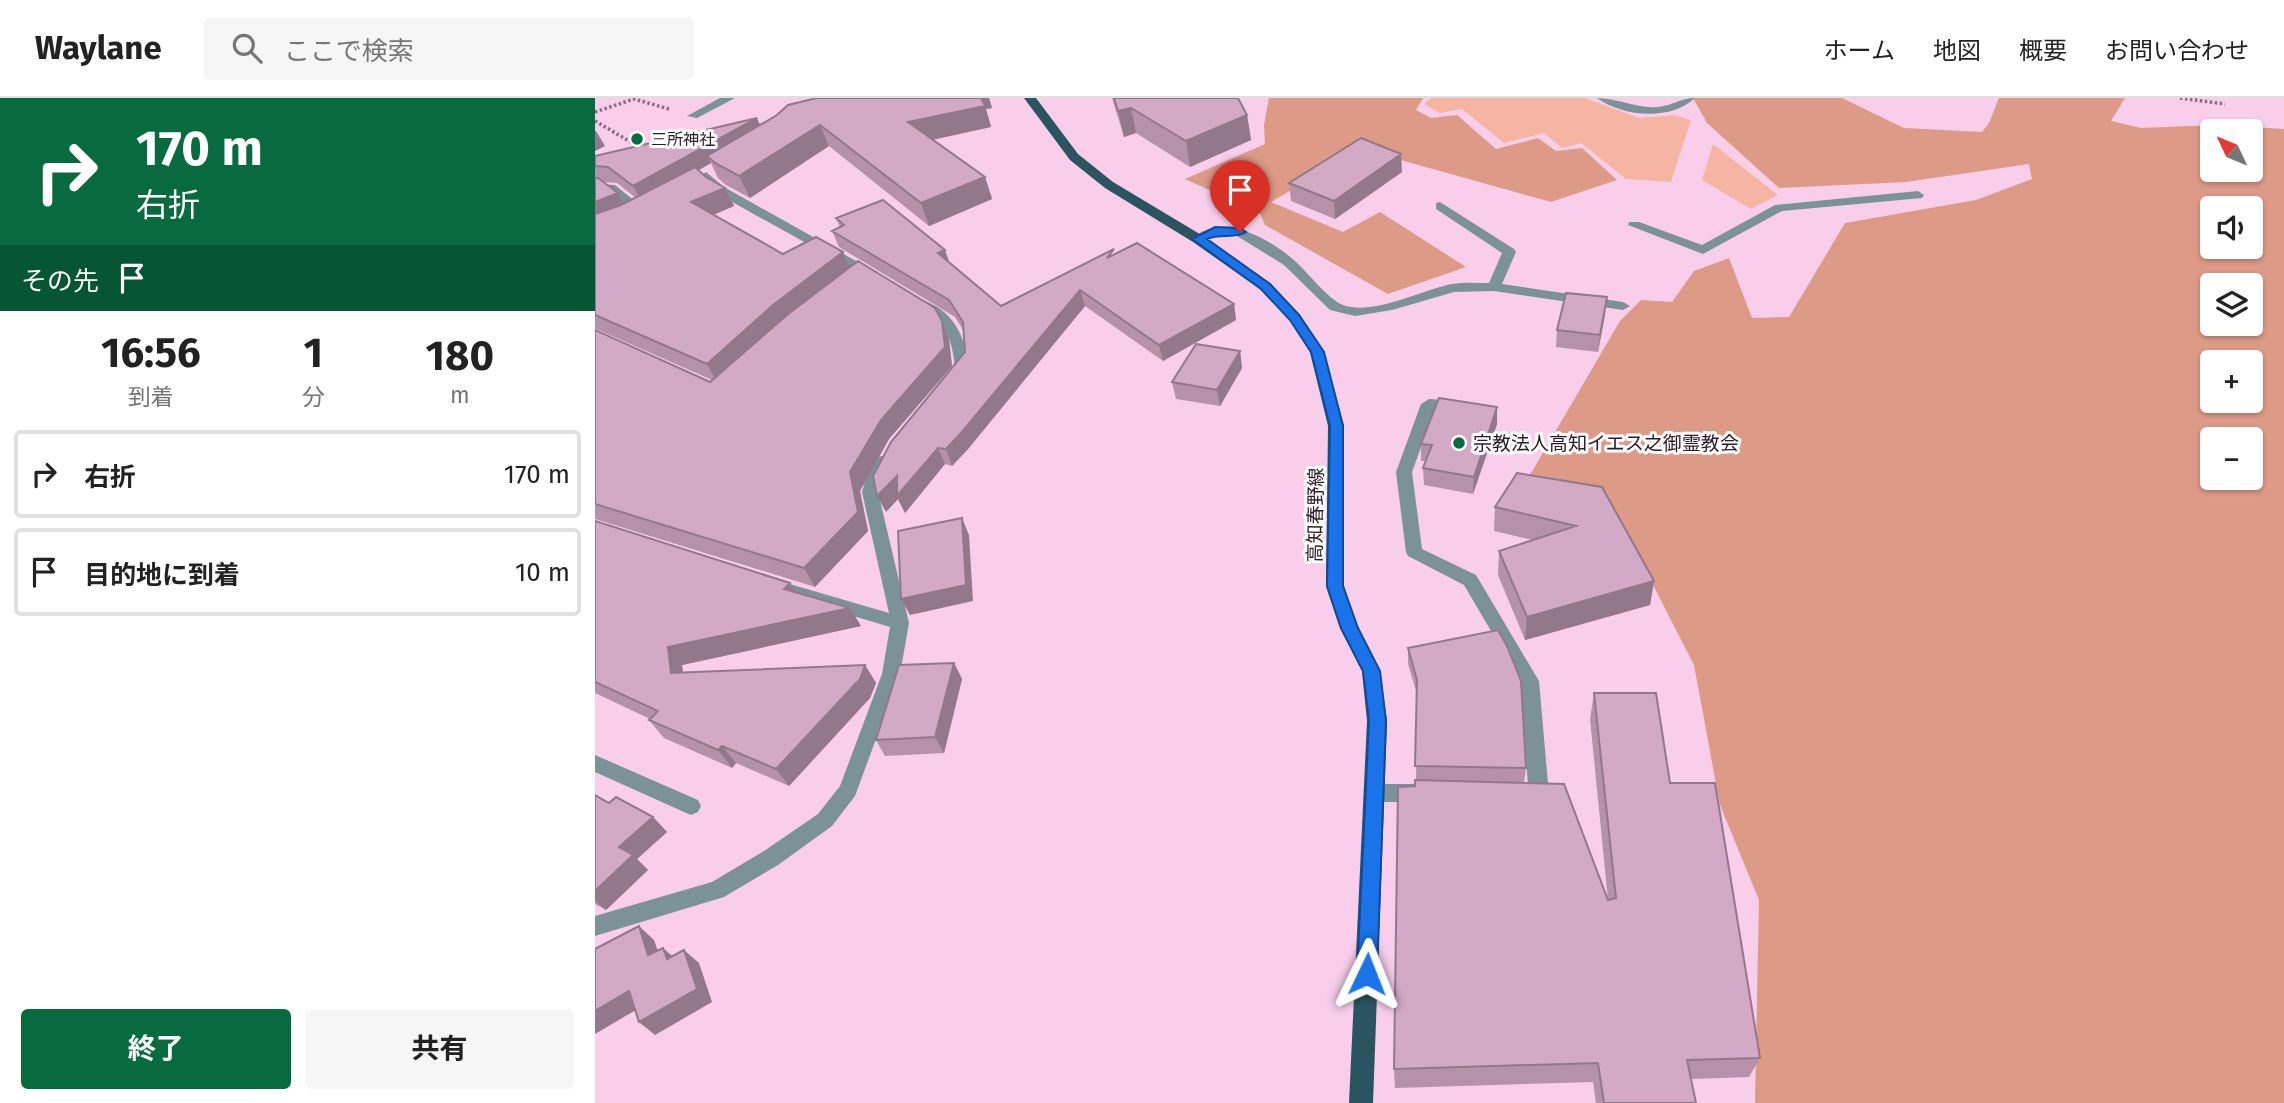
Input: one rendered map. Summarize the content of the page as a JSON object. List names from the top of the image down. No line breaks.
{"streets":{"main road":["高知春野線"]},"places":["三所神社","宗教法人高知イエス之御霊教会"],"north":"top left","page":{"header":"Waylane","search":"ここで検索","nav":["ホーム","地図","概要","お問い合わせ"],"turn":["170 m","右折"],"map_buttons":["+","−"],"then":"その先","eta":["16:56","到着","1","分","180","m"],"list":[{"name":"右折","value":"170 m"},{"name":"目的地に到着","value":"10 m"}],"buttons":["終了","共有"]}}
